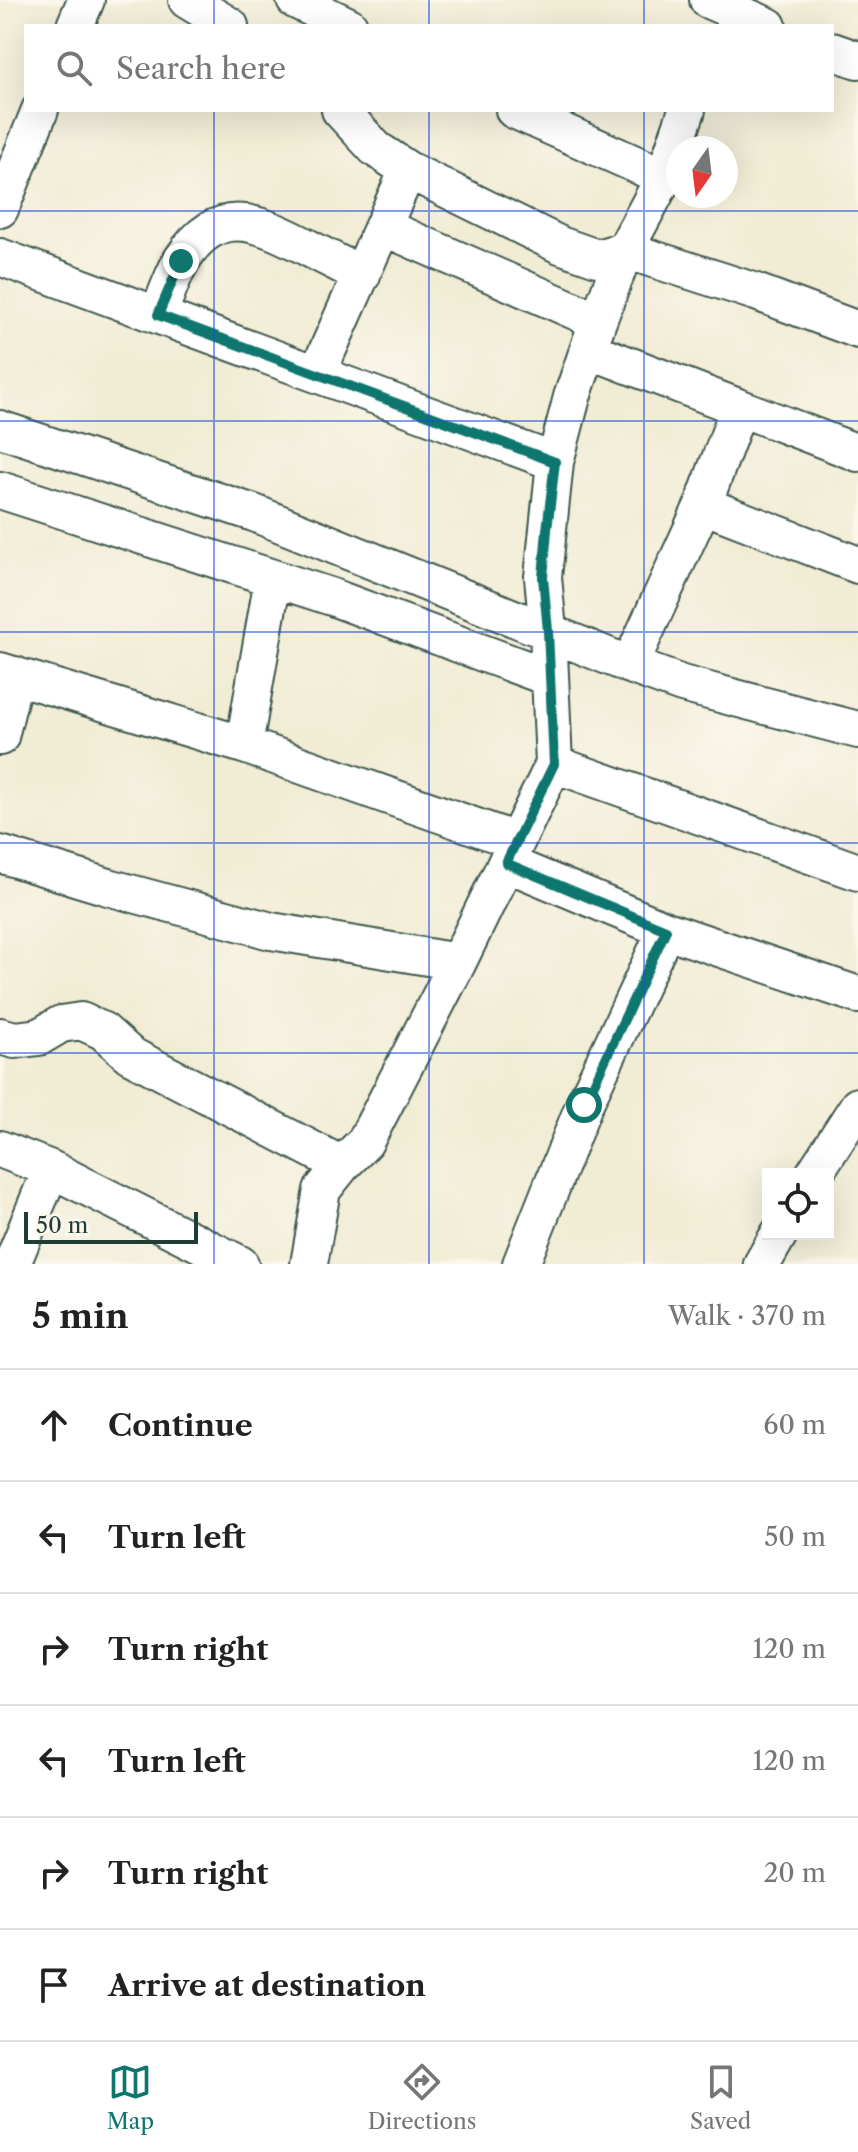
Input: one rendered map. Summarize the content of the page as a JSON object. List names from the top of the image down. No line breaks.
{"scale_bar":"50 m","north":"bottom","page":{"search":"Search here","scale":"50 m","heading":["5 min","Walk · 370 m"],"list":[["Continue","60 m"],["Turn left","50 m"],["Turn right","120 m"],["Turn left","120 m"],["Turn right","20 m"],"Arrive at destination"],"nav":["Map","Directions","Saved"]}}
